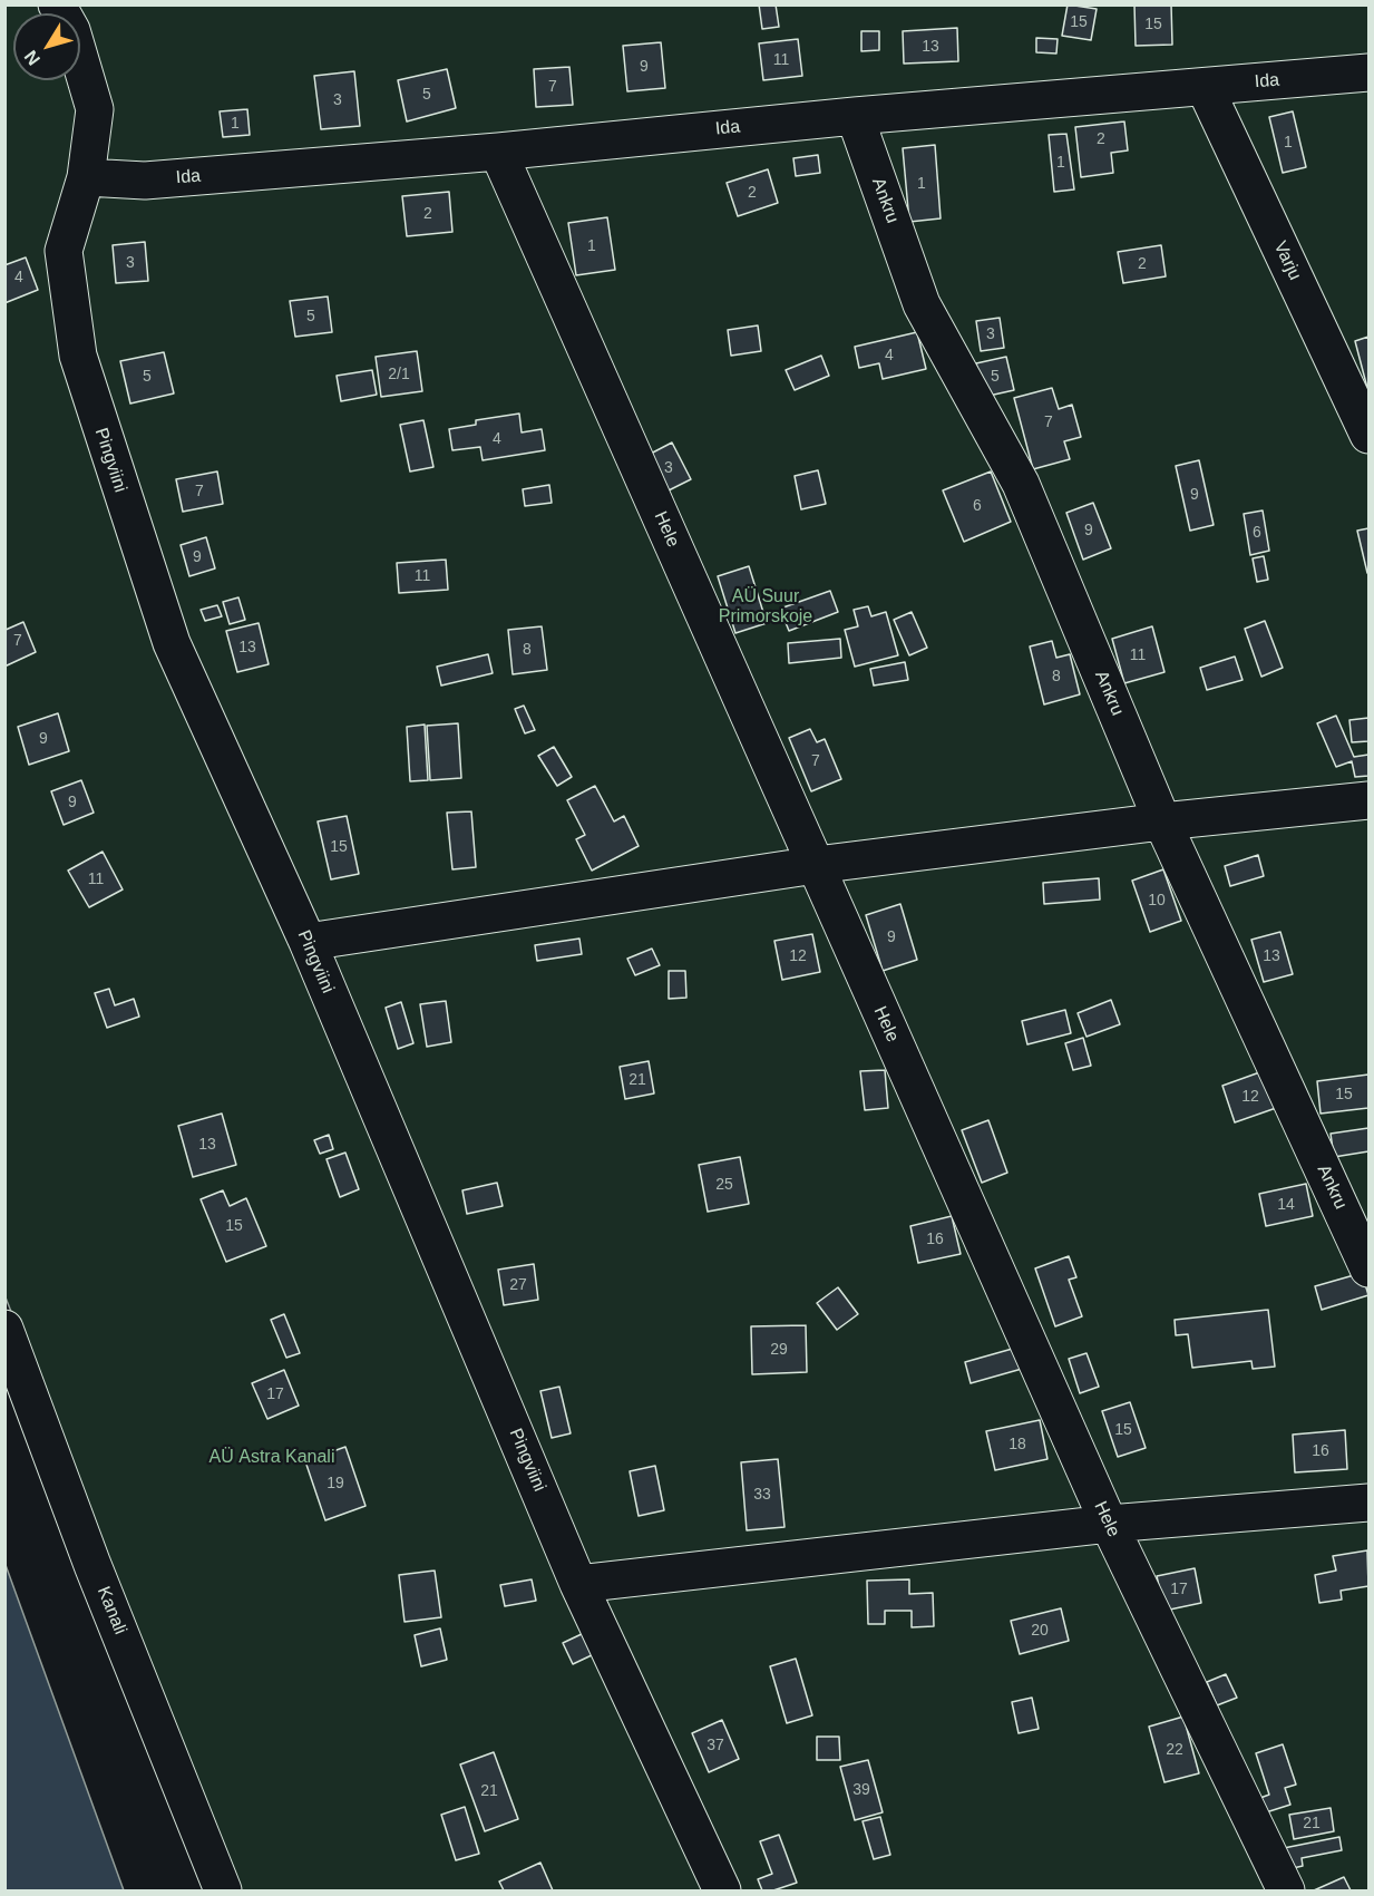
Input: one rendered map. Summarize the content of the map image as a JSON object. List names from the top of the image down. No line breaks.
{"streets":{"street":["Ida","Ankru","Varju","Pingviini","Hele","Kanali"]},"crossings":[["Ida","Ankru"],["Ida","Varju"],["Ida","Pingviini"],["Ida","Hele"]],"parks":["AÜ Suur Primorskoje","AÜ Astra Kanali"],"house_numbers":["15","15","13","11","9","7","5","3","1","2","1","1","1","2","2","1","3","2","4","5","3","4","2/1","5","5","7","4","3","7","9","6","9","6","9","11","7","13","8","11","8","9","7","9","15","11","10","9","12","13","21","15","12","13","25","14","15","16","27","29","17","15","18","16","19","33","17","20","37","22","39","21","21"],"north":"bottom left"}
